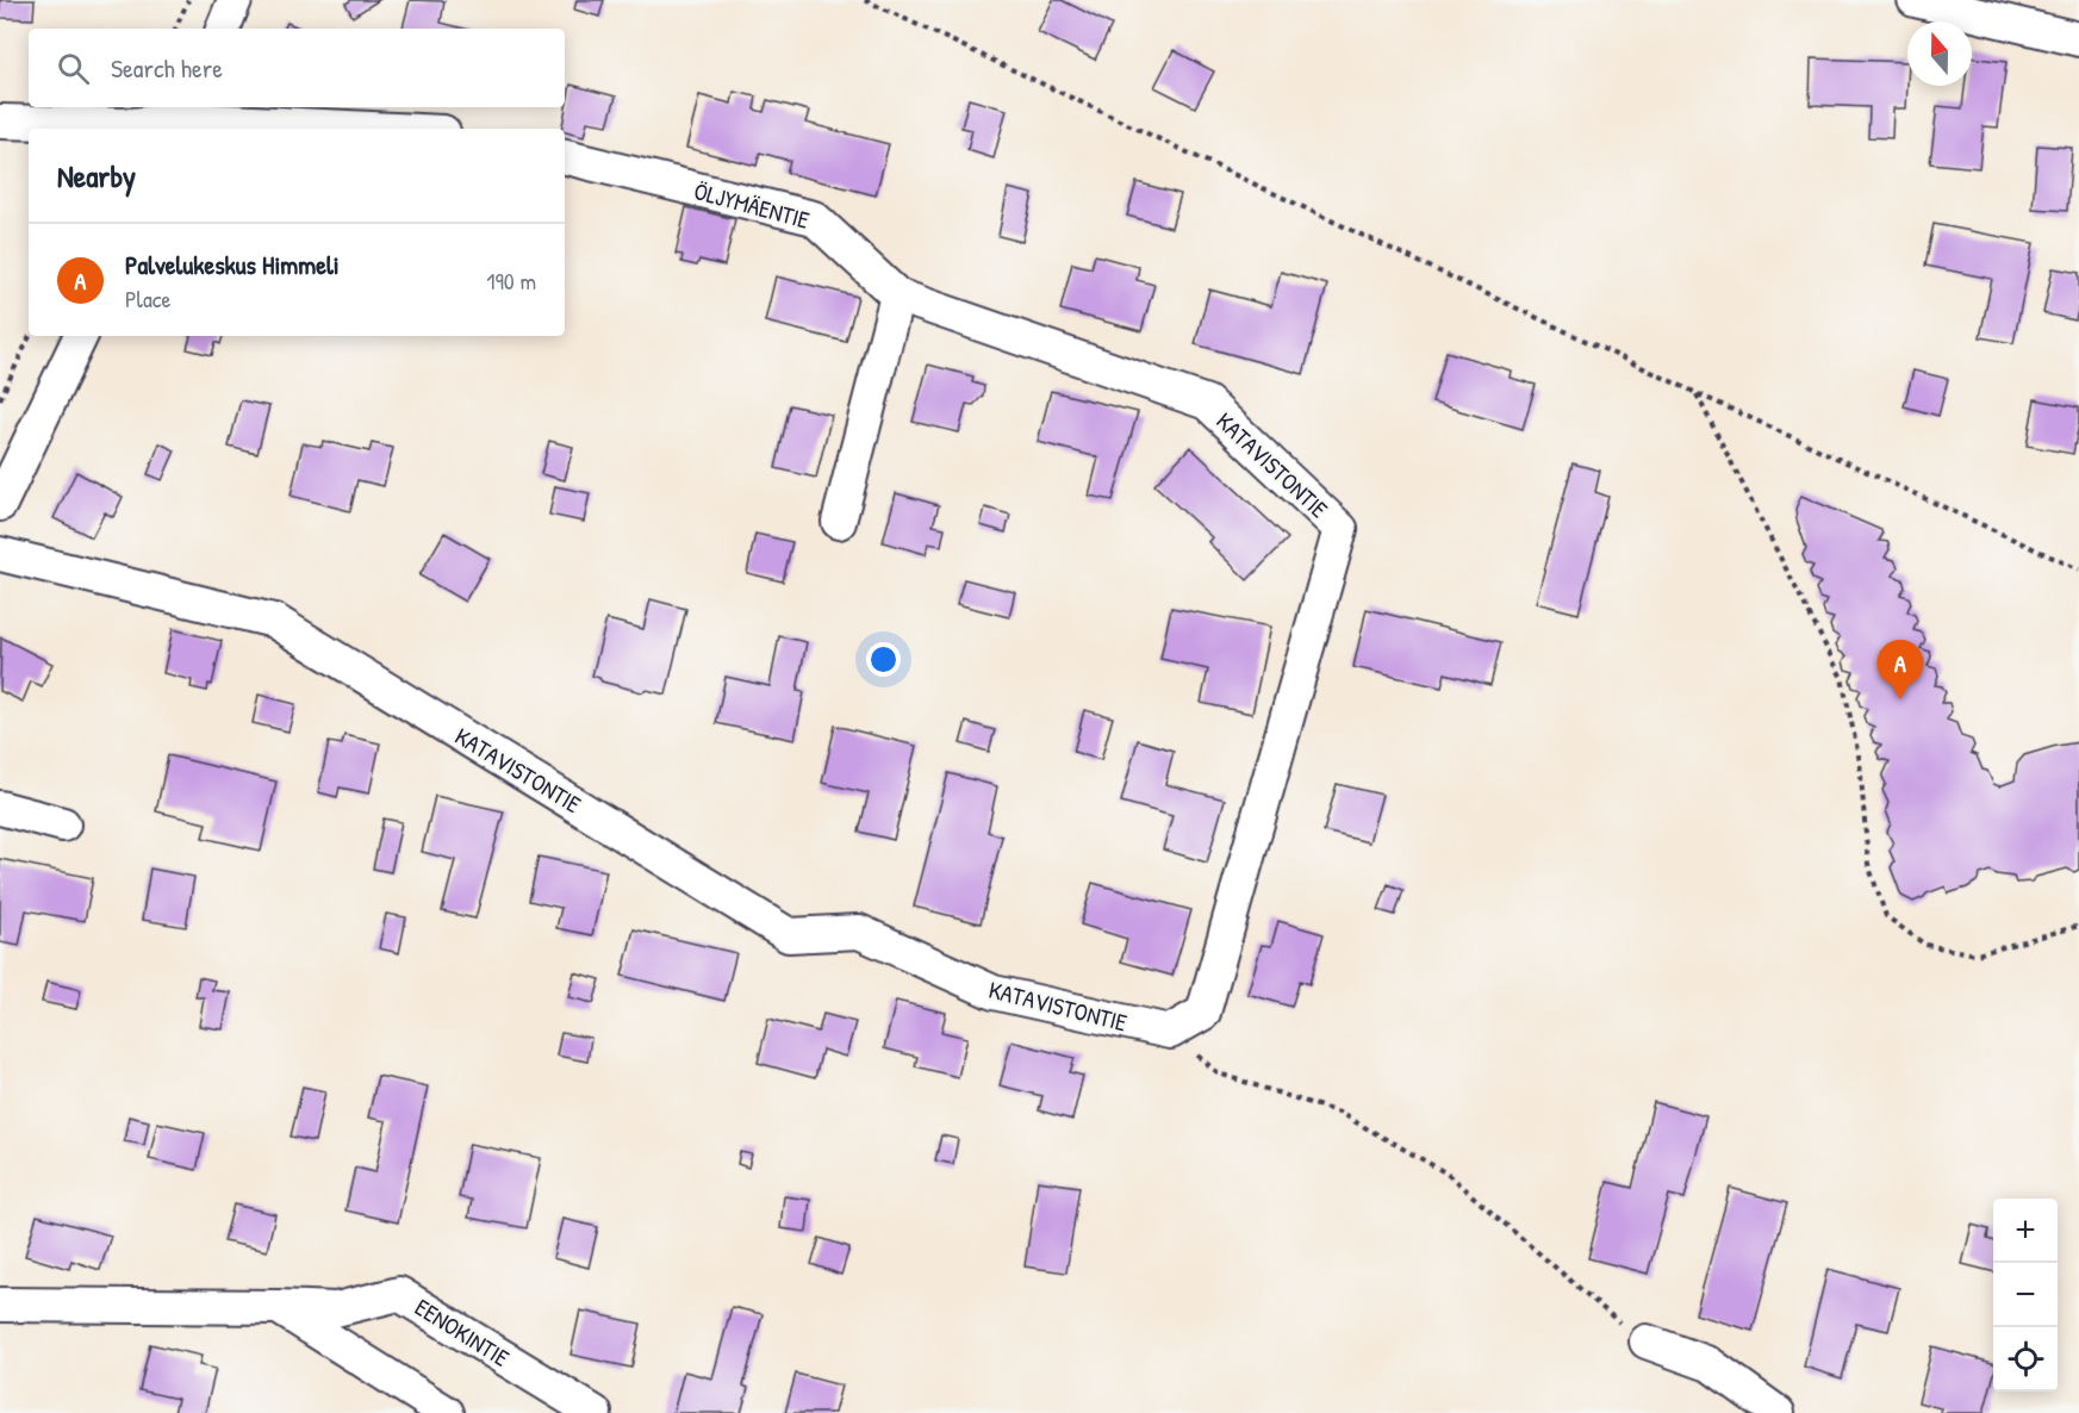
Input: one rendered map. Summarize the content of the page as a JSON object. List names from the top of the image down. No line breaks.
{"streets":{"street":["ÖLJYMÄENTIE","KATAVISTONTIE","EENOKINTIE"]},"crossings":[["ÖLJYMÄENTIE","KATAVISTONTIE"]],"north":"top","page":{"search":"Search here","heading":"Nearby","list":[{"mark":"A","name":"Palvelukeskus Himmeli","note":"Place","value":"190 m"}],"pins":"A","map_buttons":["+","−"]}}
